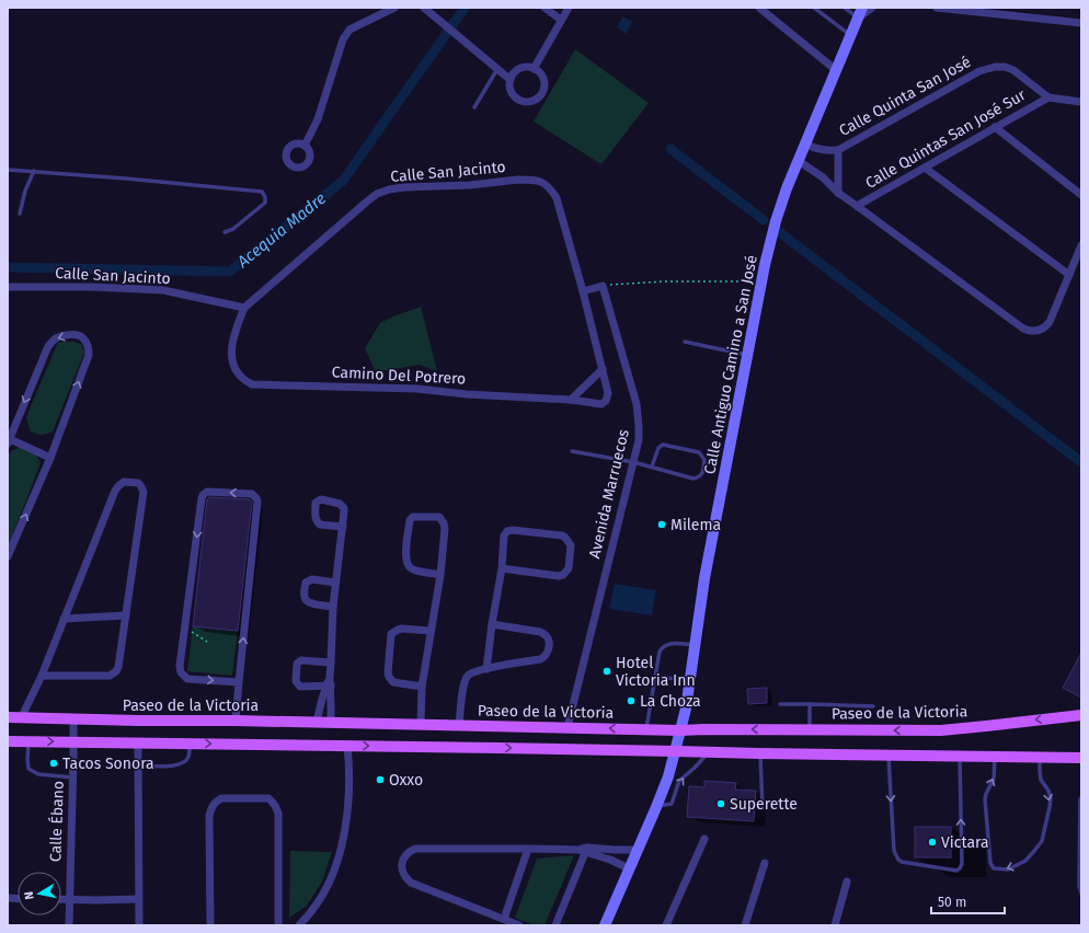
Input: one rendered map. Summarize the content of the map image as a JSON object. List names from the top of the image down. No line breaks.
{"streets":{"main road":["Paseo de la Victoria"],"street":["Calle Quinta San José","Calle Quintas San José Sur","Calle San Jacinto","Calle Antiguo Camino a San José","Camino Del Potrero","Avenida Marruecos","Calle Ébano"]},"crossings":[["Calle Quinta San José","Calle Quintas San José Sur"],["Calle Quinta San José","Calle Antiguo Camino a San José"],["Calle San Jacinto","Camino Del Potrero"],["Calle Antiguo Camino a San José","Paseo de la Victoria"],["Avenida Marruecos","Paseo de la Victoria"],["Paseo de la Victoria","Calle Ébano"]],"water":["Acequia Madre"],"places":["Milema","Hotel Victoria Inn","La Choza","Tacos Sonora","Oxxo","Superette","Victara"],"scale_bar":"50 m","north":"left"}
